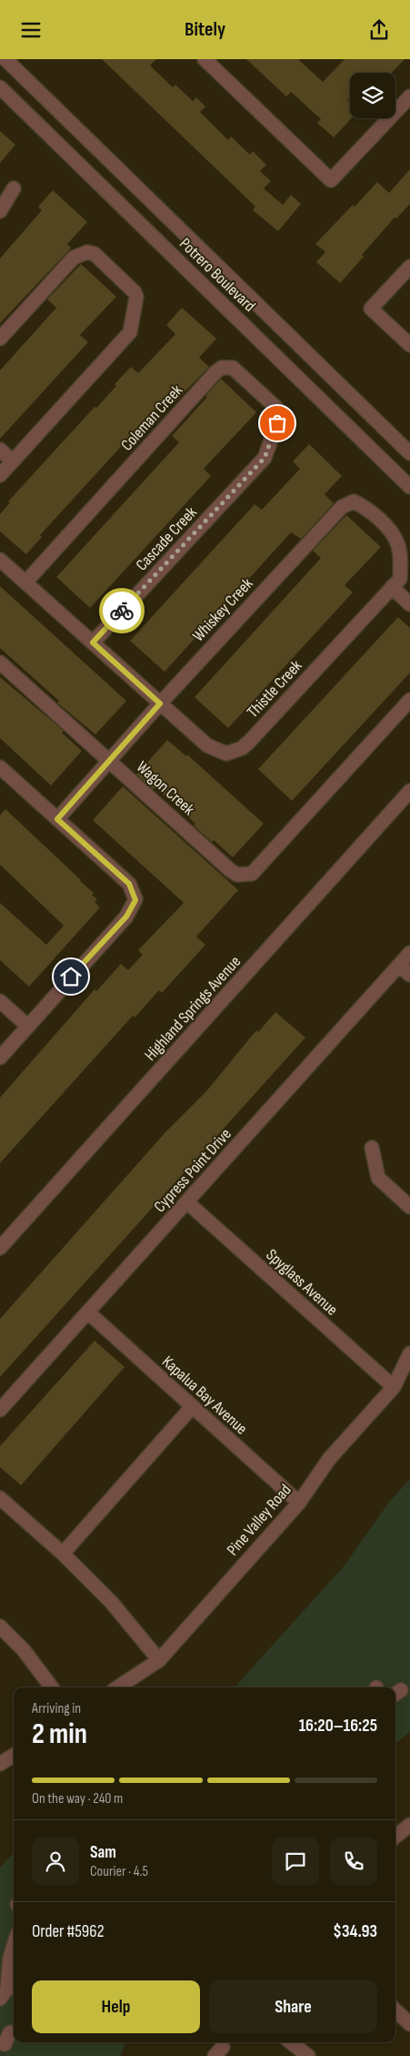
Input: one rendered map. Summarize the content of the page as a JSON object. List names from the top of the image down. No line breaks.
{"streets":{"street":["Potrero Boulevard","Coleman Creek","Cascade Creek","Whiskey Creek","Thistle Creek","Wagon Creek","Highland Springs Avenue","Cypress Point Drive","Spyglass Avenue","Kapalua Bay Avenue","Pine Valley Road"]},"crossings":[["Coleman Creek","Cascade Creek"],["Coleman Creek","Thistle Creek"],["Cascade Creek","Thistle Creek"],["Whiskey Creek","Thistle Creek"],["Whiskey Creek","Wagon Creek"],["Cypress Point Drive","Spyglass Avenue"],["Cypress Point Drive","Kapalua Bay Avenue"],["Spyglass Avenue","Pine Valley Road"],["Kapalua Bay Avenue","Pine Valley Road"]],"page":{"header":"Bitely","heading":["2 min","Arriving in","16:20–16:25"],"panel":["Sam","Courier · 4.5","Order #5962","$34.93"],"bar":"On the way · 240 m","buttons":["Help","Share"]}}
